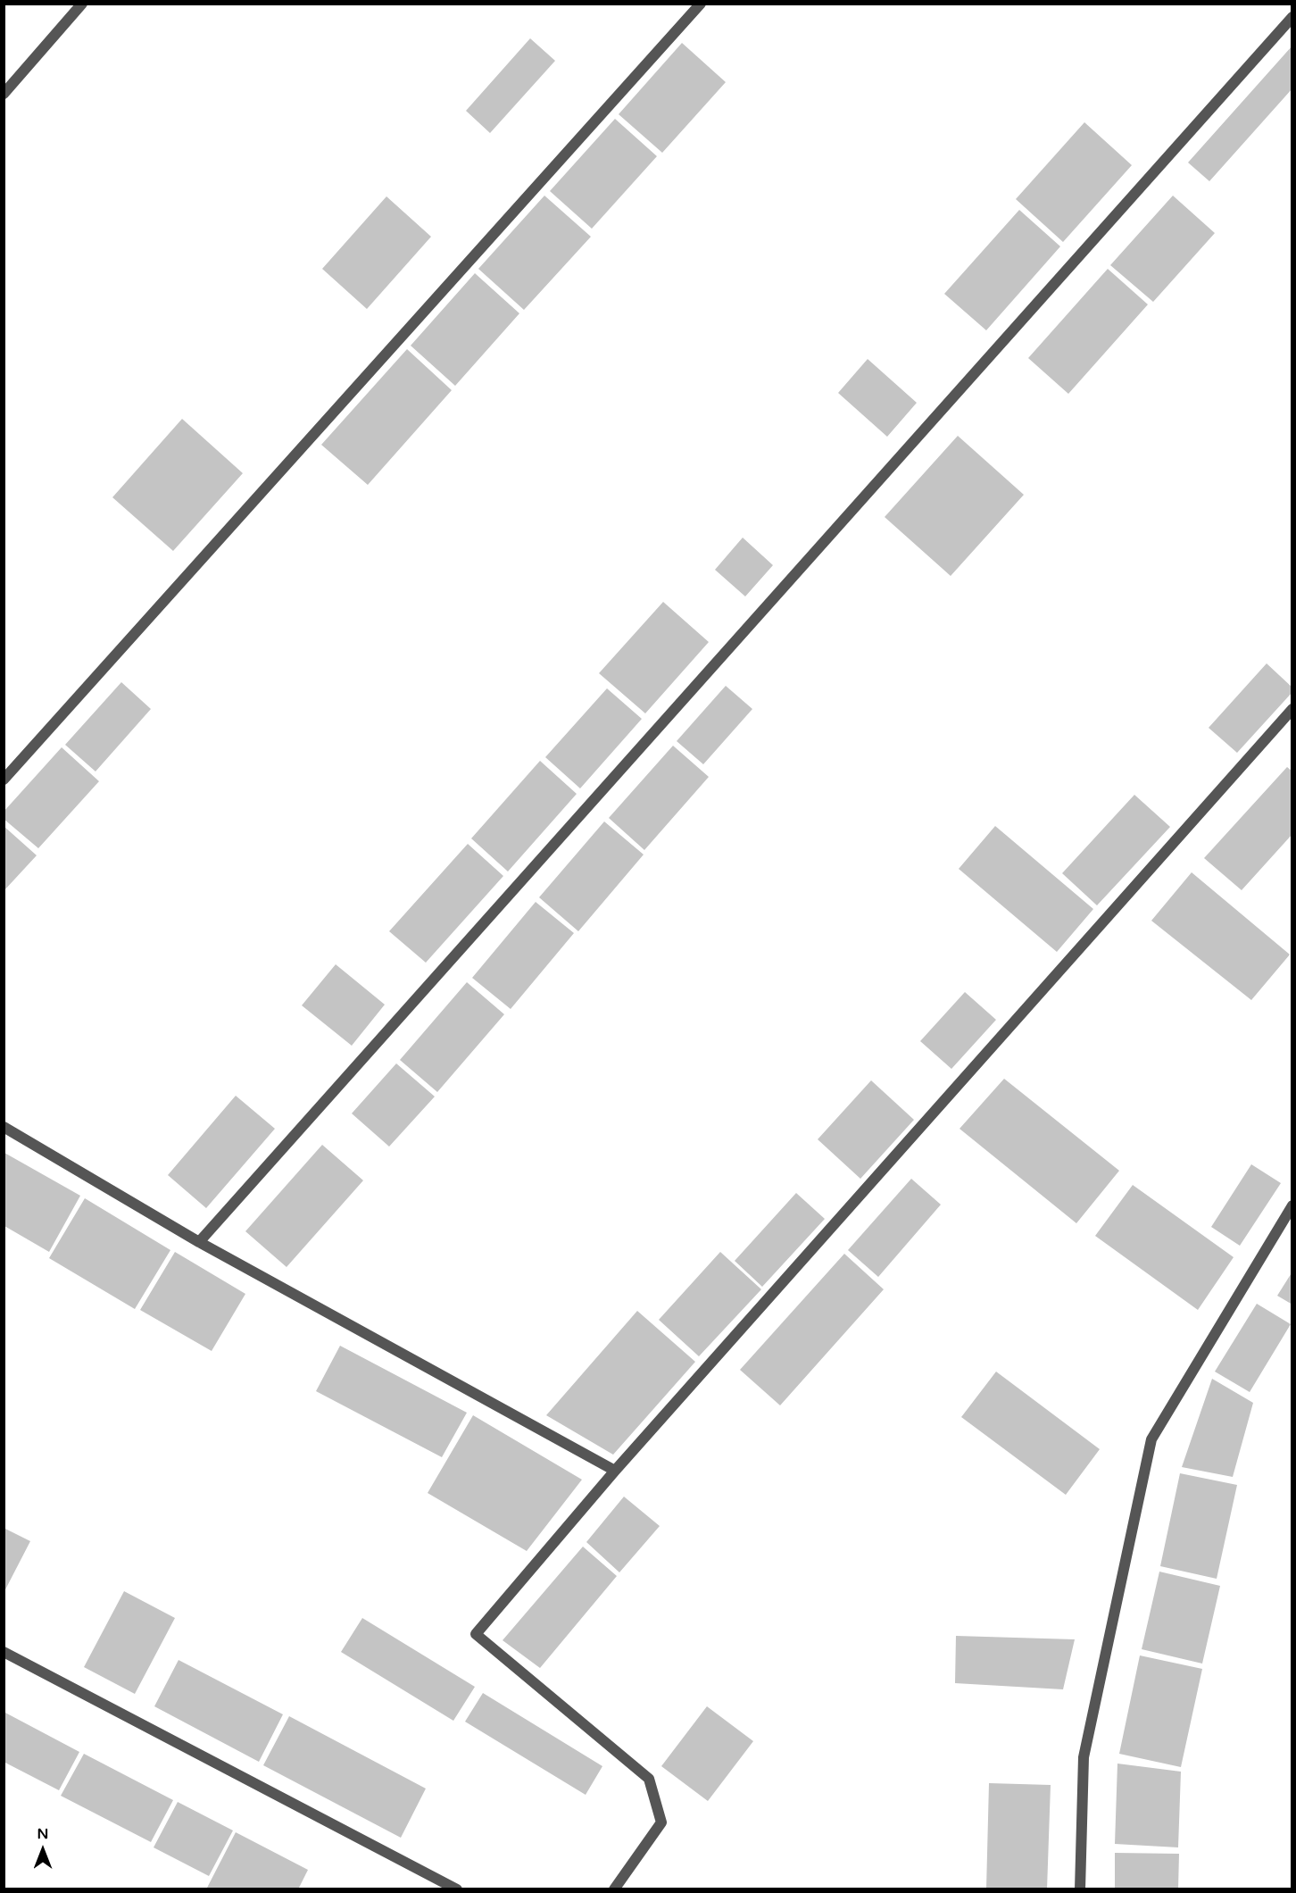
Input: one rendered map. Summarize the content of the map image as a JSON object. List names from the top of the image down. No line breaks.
{"north":"top"}
